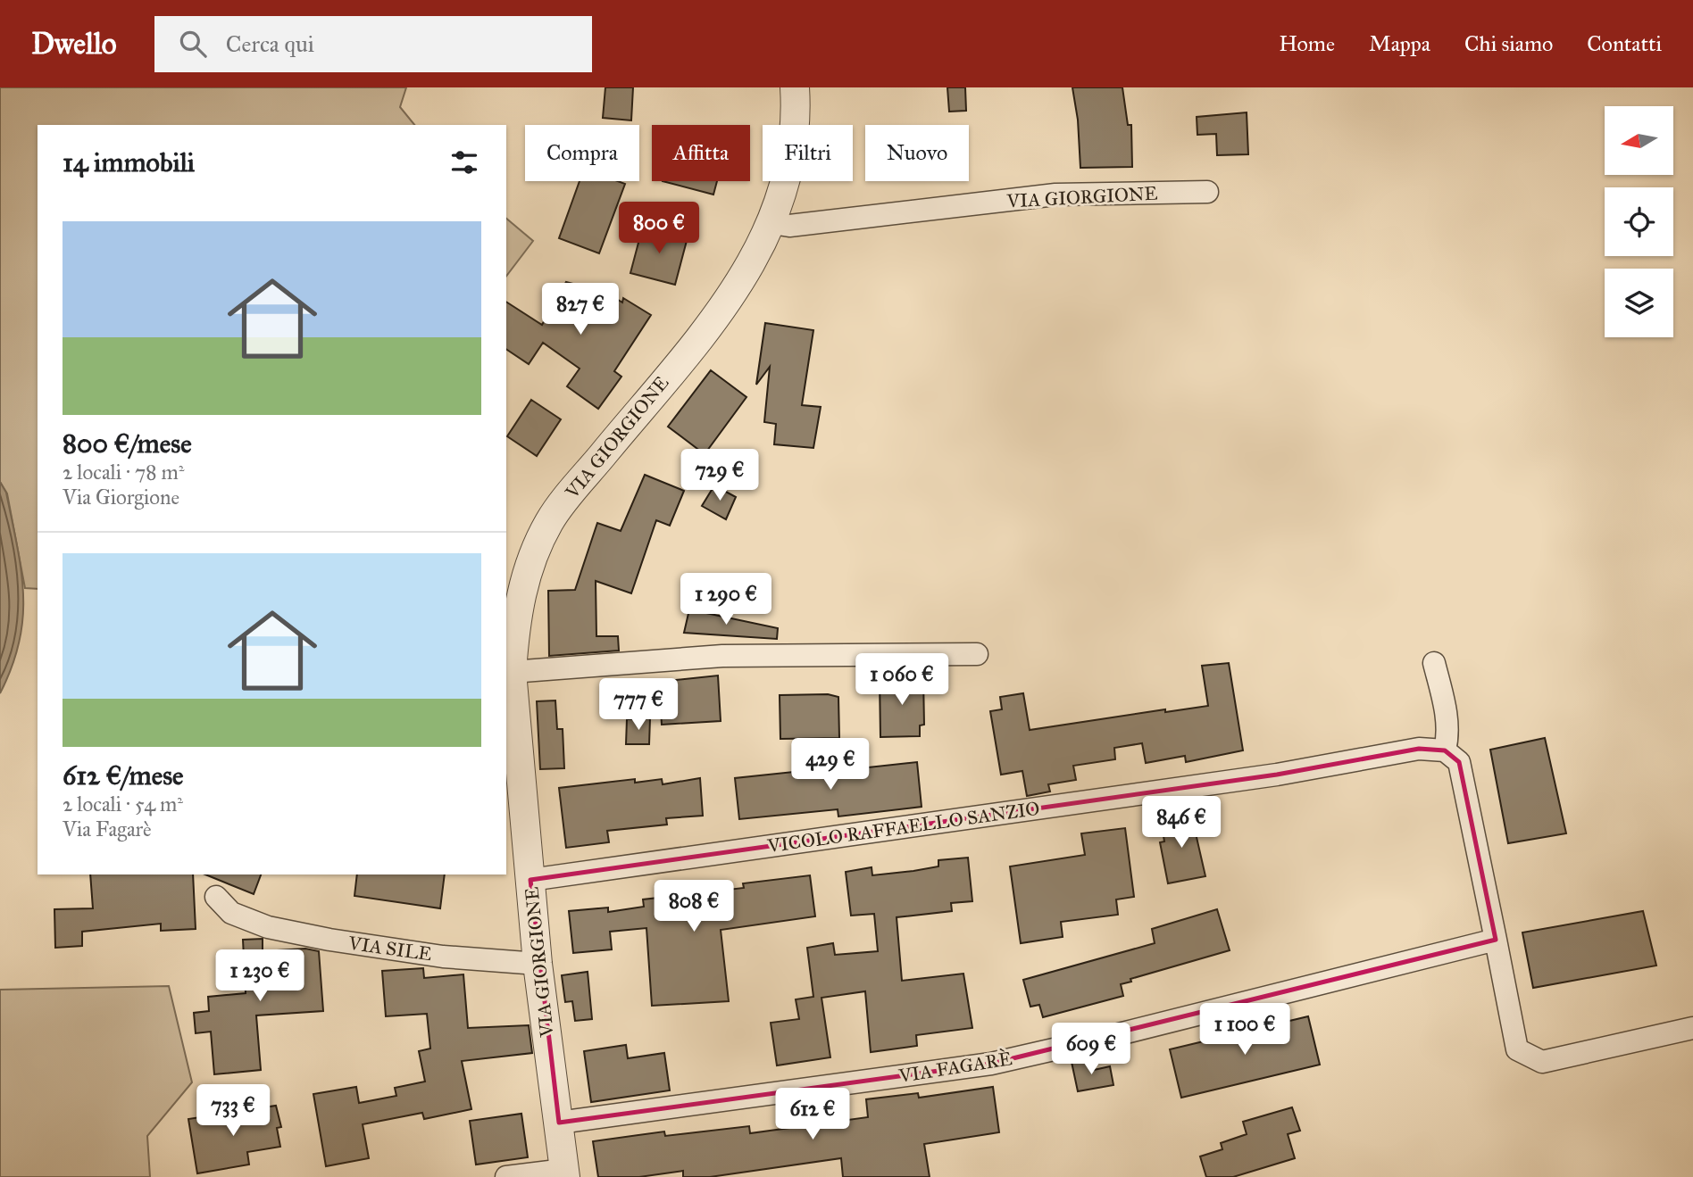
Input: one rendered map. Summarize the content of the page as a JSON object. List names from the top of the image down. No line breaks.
{"streets":{"street":["VIA GIORGIONE","VICOLO RAFFAELLO SANZIO","VIA SILE","VIA FAGARÈ"]},"crossings":[["VIA GIORGIONE","VICOLO RAFFAELLO SANZIO"],["VIA GIORGIONE","VIA SILE"],["VIA GIORGIONE","VIA FAGARÈ"]],"north":"left","page":{"header":"Dwello","search":"Cerca qui","nav":["Home","Mappa","Chi siamo","Contatti"],"chip":["Compra","Affitta","Filtri","Nuovo"],"heading":"14 immobili","list":[{"name":"800 €/mese","note":"2 locali · 78 m² · Via Giorgione"},{"name":"612 €/mese","note":"2 locali · 54 m² · Via Fagarè"}],"price":["800 €","827 €","729 €","1 290 €","1 060 €","777 €","429 €","846 €","808 €","1 230 €","1 100 €","609 €","733 €","612 €"]}}
